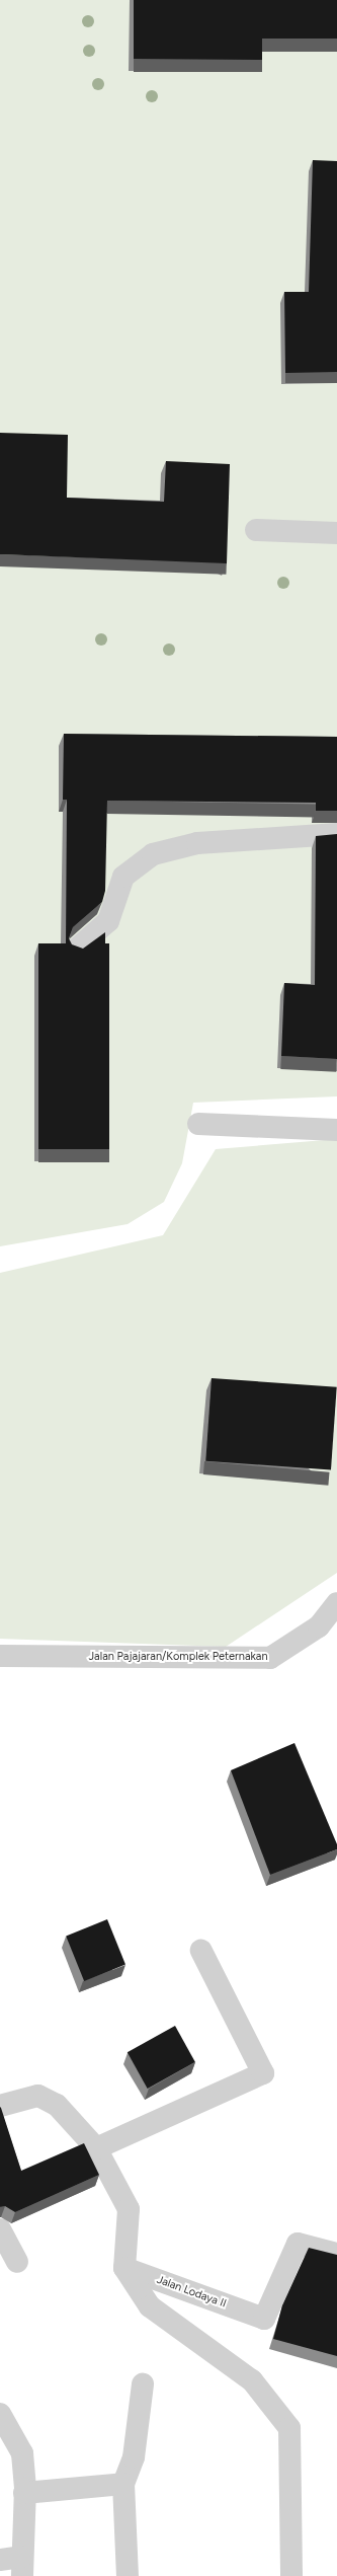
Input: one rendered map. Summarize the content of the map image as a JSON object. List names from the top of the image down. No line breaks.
{"streets":{"street":["Jalan Pajajaran/Komplek Peternakan","Jalan Lodaya II"]}}
